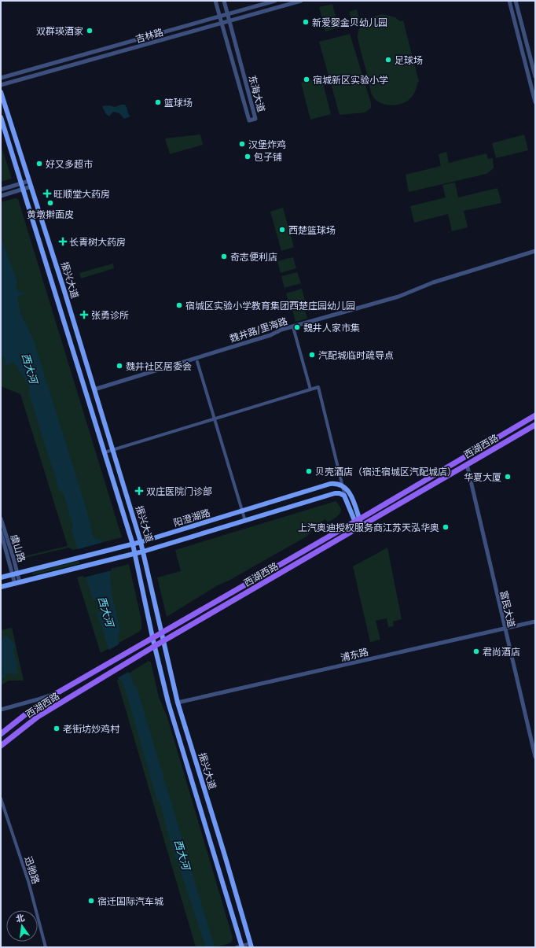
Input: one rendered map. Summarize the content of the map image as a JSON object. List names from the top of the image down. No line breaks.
{"streets":{"main road":["振兴大道","西湖西路","阳澄湖路"],"street":["吉林路","东海大道","魏井路/里海路","虞山路","富民大道","浦东路","迅驰路"]},"crossings":[["吉林路","东海大道"],["振兴大道","魏井路/里海路"],["振兴大道","西湖西路"],["振兴大道","阳澄湖路"],["振兴大道","浦东路"],["西湖西路","富民大道"],["阳澄湖路","虞山路"],["富民大道","浦东路"]],"water":["西大河"],"places":{"other":["新爱婴金贝幼儿园","双群瑛酒家","足球场","宿城新区实验小学","篮球场","汉堡炸鸡","包子铺","好又多超市","黄墩擀面皮","西楚篮球场","奇志便利店","宿城区实验小学教育集团西楚庄园幼儿园","魏井人家市集","汽配城临时疏导点","魏井社区居委会","贝壳酒店（宿迁宿城区汽配城店）","华夏大厦","上汽奥迪授权服务商江苏天泓华奥","君尚酒店","老街坊炒鸡村","宿迁国际汽车城"],"health":["旺顺堂大药房","长青树大药房","张勇诊所","双庄医院门诊部"]},"north":"top"}
